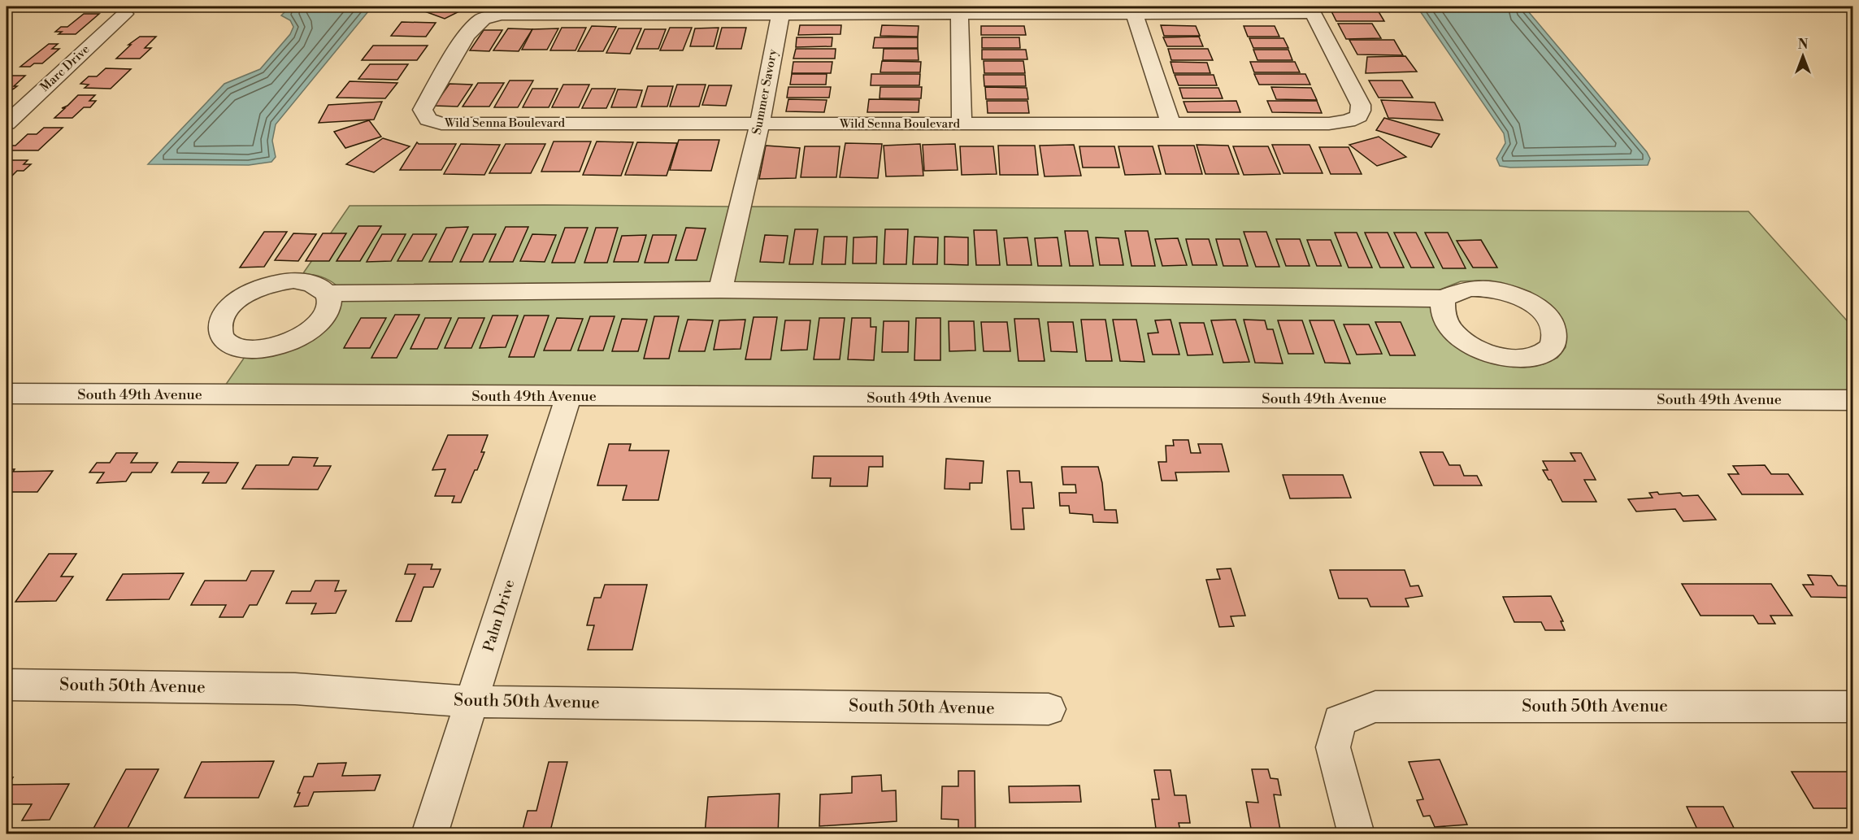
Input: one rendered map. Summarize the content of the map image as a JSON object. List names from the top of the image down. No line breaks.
{"streets":{"street":["Marc Drive","Summer Savory","Wild Senna Boulevard","South 49th Avenue","Palm Drive","South 50th Avenue"]},"crossings":[["Summer Savory","Wild Senna Boulevard"],["South 49th Avenue","Palm Drive"],["Palm Drive","South 50th Avenue"]],"north":"top"}
